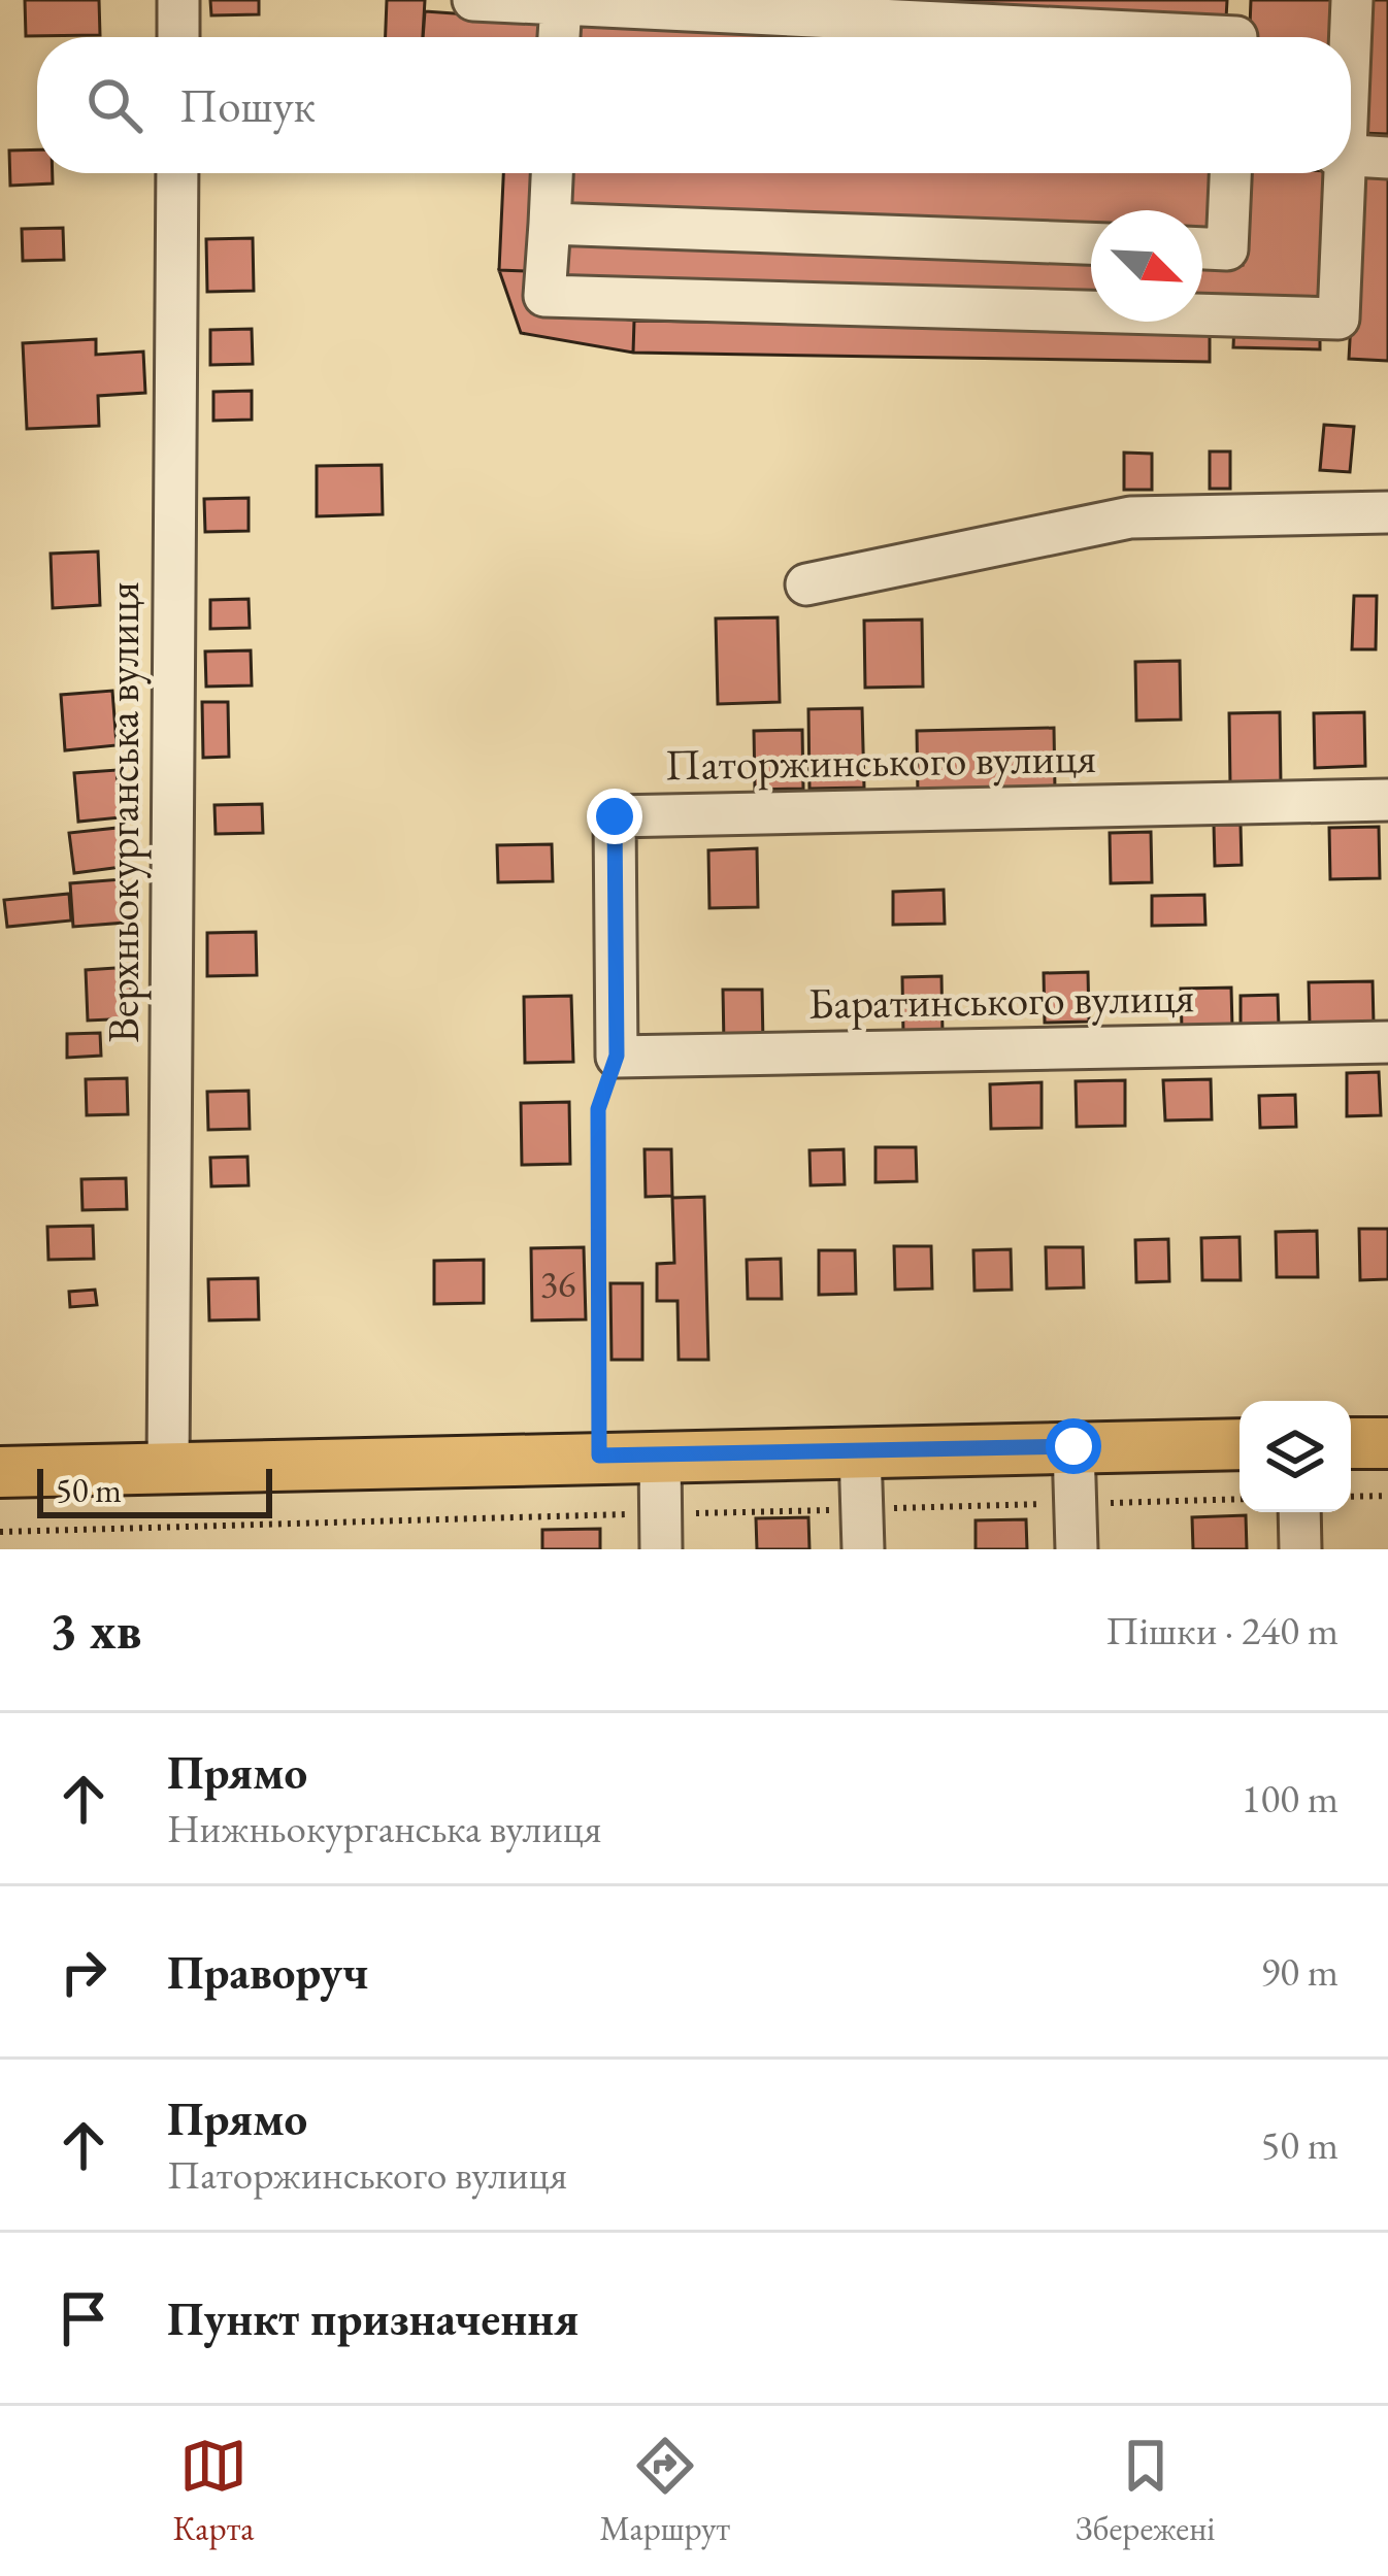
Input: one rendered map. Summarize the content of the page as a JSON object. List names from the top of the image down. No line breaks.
{"streets":{"street":["Паторжинського вулиця","Верхньокурганська вулиця","Баратинського вулиця"]},"crossings":[["Паторжинського вулиця","Баратинського вулиця"]],"house_numbers":["36"],"scale_bar":"50 m","north":"bottom right","page":{"search":"Пошук","scale":"50 m","heading":["3 хв","Пішки · 240 m"],"list":[["Прямо","Нижньокурганська вулиця","100 m"],["Праворуч","90 m"],["Прямо","Паторжинського вулиця","50 m"],"Пункт призначення"],"nav":["Карта","Маршрут","Збережені"]}}
